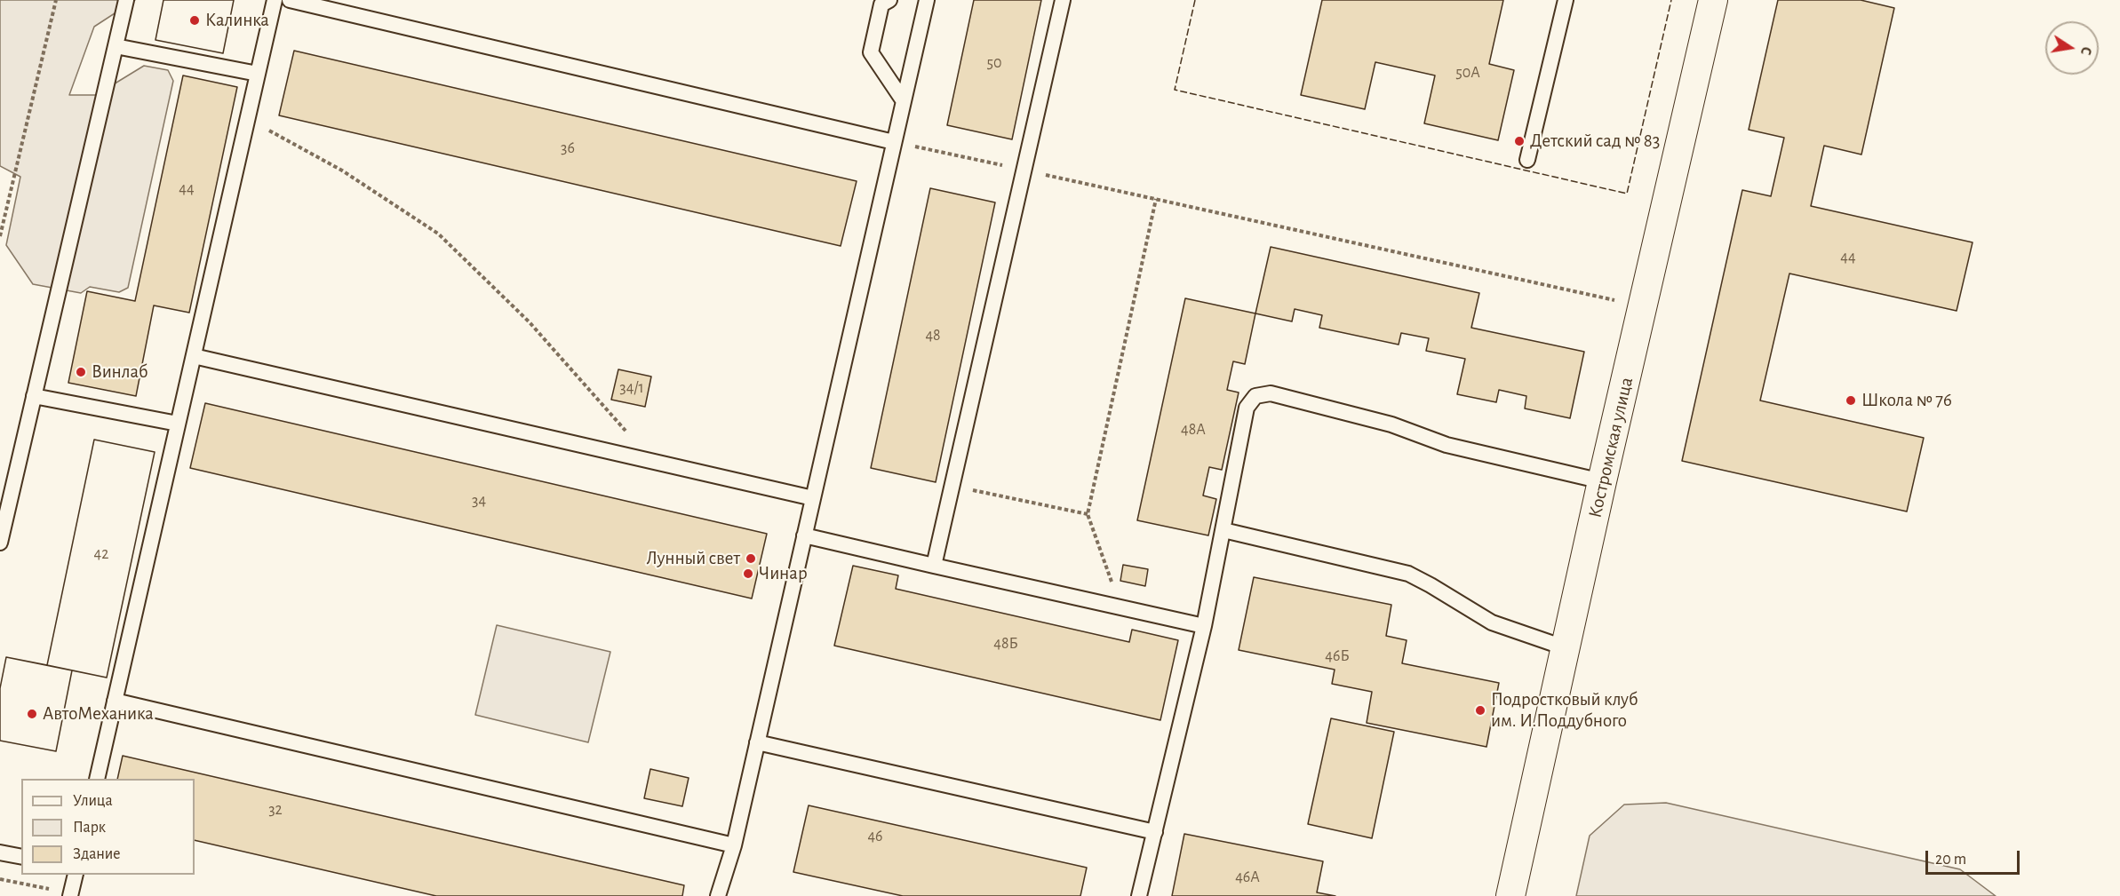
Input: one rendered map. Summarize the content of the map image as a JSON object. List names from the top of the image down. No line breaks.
{"streets":{"street":["Костромская улица"]},"places":["Калинка","Детский сад № 83","Винлаб","Школа № 76","Лунный свет","Чинар","Подростковый клуб им. И.Поддубного","АвтоМеханика"],"house_numbers":["50","50А","36","44","44","48","34/1","48А","34","42","48Б","46Б","32","46","46А"],"legend":["Улица","Парк","Здание"],"scale_bar":"20 m","north":"right"}
